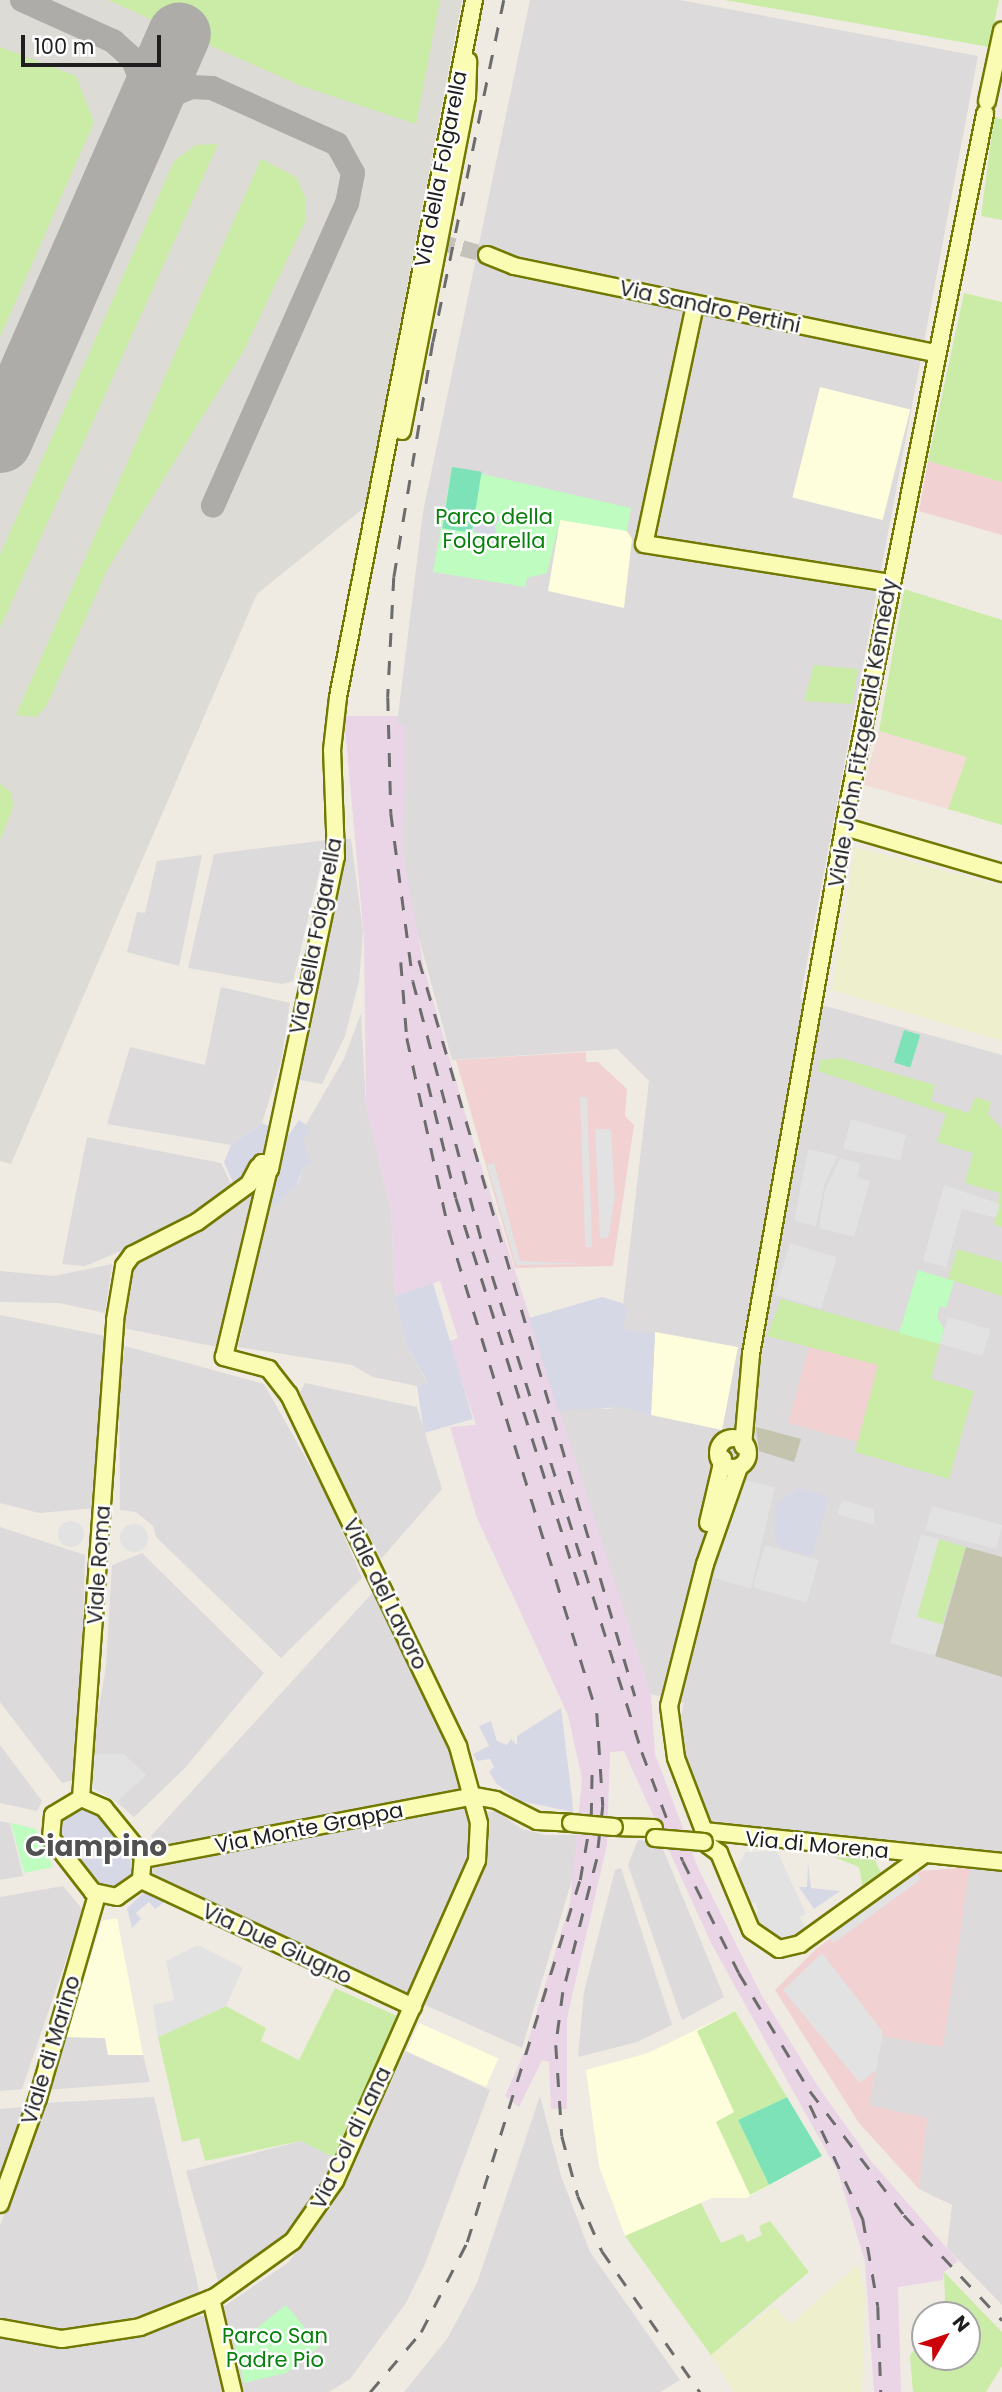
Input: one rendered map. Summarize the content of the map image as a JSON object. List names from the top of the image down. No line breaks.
{"streets":{"street":["Via della Folgarella","Via Sandro Pertini","Viale John Fitzgerald Kennedy","Viale Roma","Viale del Lavoro","Via Monte Grappa","Via di Morena","Via Due Giugno","Viale di Marino","Via Col di Lana"]},"crossings":[["Via della Folgarella","Viale Roma"],["Via della Folgarella","Viale del Lavoro"],["Via Sandro Pertini","Viale John Fitzgerald Kennedy"],["Viale Roma","Viale del Lavoro"],["Viale Roma","Via Monte Grappa"],["Viale Roma","Via Due Giugno"],["Viale Roma","Viale di Marino"],["Viale del Lavoro","Via Monte Grappa"],["Viale del Lavoro","Via di Morena"],["Viale del Lavoro","Via Due Giugno"],["Viale del Lavoro","Via Col di Lana"],["Via Monte Grappa","Via di Morena"],["Via Monte Grappa","Via Due Giugno"],["Via Monte Grappa","Viale di Marino"],["Via Due Giugno","Viale di Marino"],["Via Due Giugno","Via Col di Lana"]],"districts":["Ciampino"],"parks":["Parco della Folgarella","Parco San Padre Pio"],"scale_bar":"100 m","north":"top right"}
